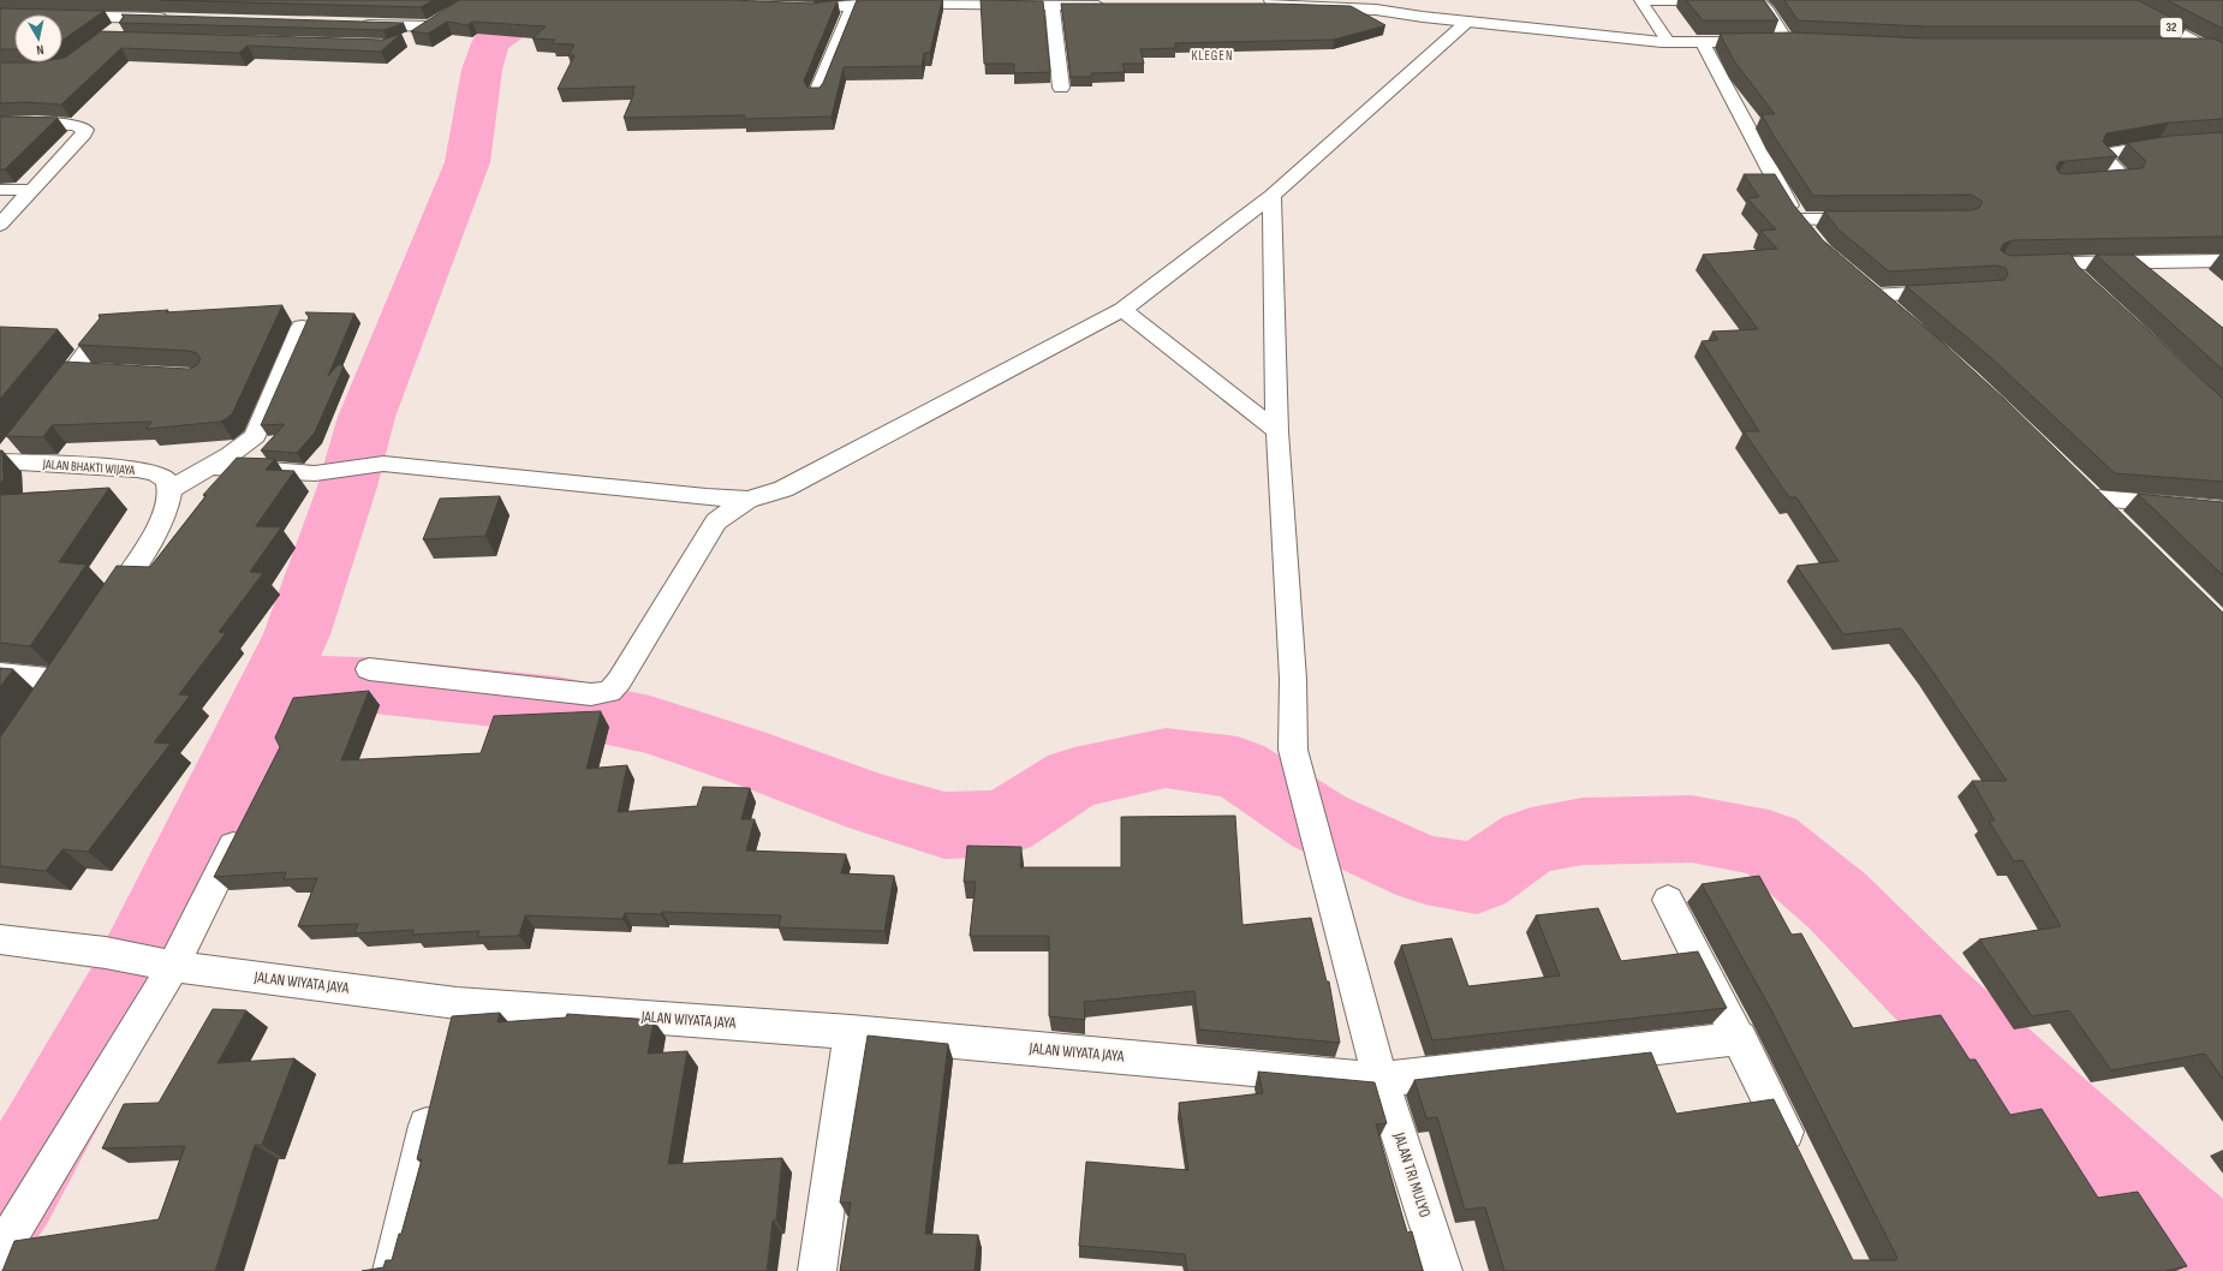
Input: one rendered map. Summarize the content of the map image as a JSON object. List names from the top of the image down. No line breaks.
{"streets":{"main road":["32","JALAN BHAKTI WIJAYA","JALAN WIYATA JAYA","JALAN TRI MULYO"]},"crossings":[["JALAN WIYATA JAYA","JALAN TRI MULYO"]],"districts":["KLEGEN"],"north":"bottom"}
